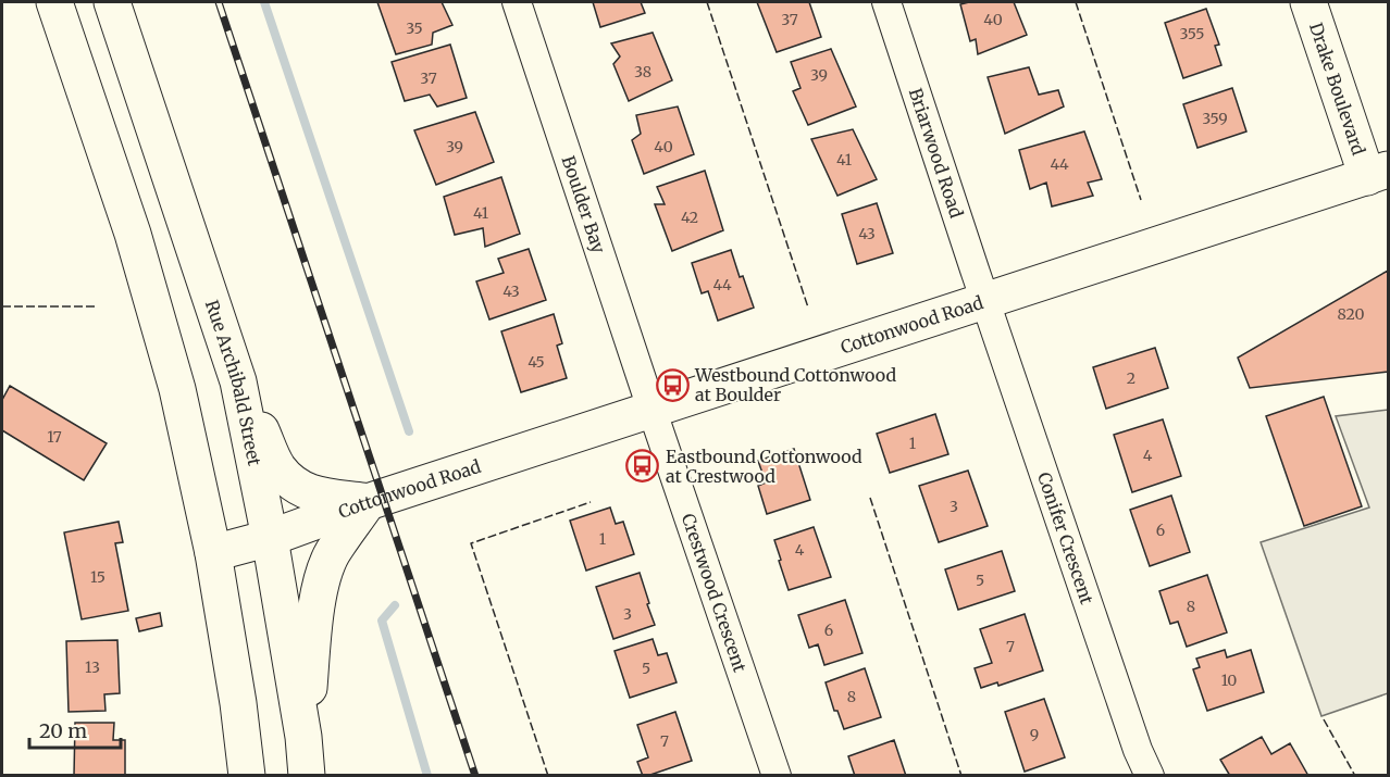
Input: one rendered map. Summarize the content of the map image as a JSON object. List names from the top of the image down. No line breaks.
{"streets":{"main road":["Drake Boulevard","Cottonwood Road","Rue Archibald Street"],"street":["Briarwood Road","Boulder Bay","Conifer Crescent","Crestwood Crescent"]},"crossings":[["Drake Boulevard","Cottonwood Road"],["Briarwood Road","Cottonwood Road"],["Briarwood Road","Conifer Crescent"],["Boulder Bay","Cottonwood Road"],["Boulder Bay","Crestwood Crescent"],["Cottonwood Road","Rue Archibald Street"],["Cottonwood Road","Conifer Crescent"],["Cottonwood Road","Crestwood Crescent"]],"places":{"bus stop":["Westbound Cottonwood at Boulder","Eastbound Cottonwood at Crestwood"]},"house_numbers":["37","40","35","355","38","39","37","359","39","40","41","44","41","42","43","44","43","820","45","2","17","1","4","3","6","1","4","15","5","8","3","6","7","13","5","10","8","9","7"],"scale_bar":"20 m"}
